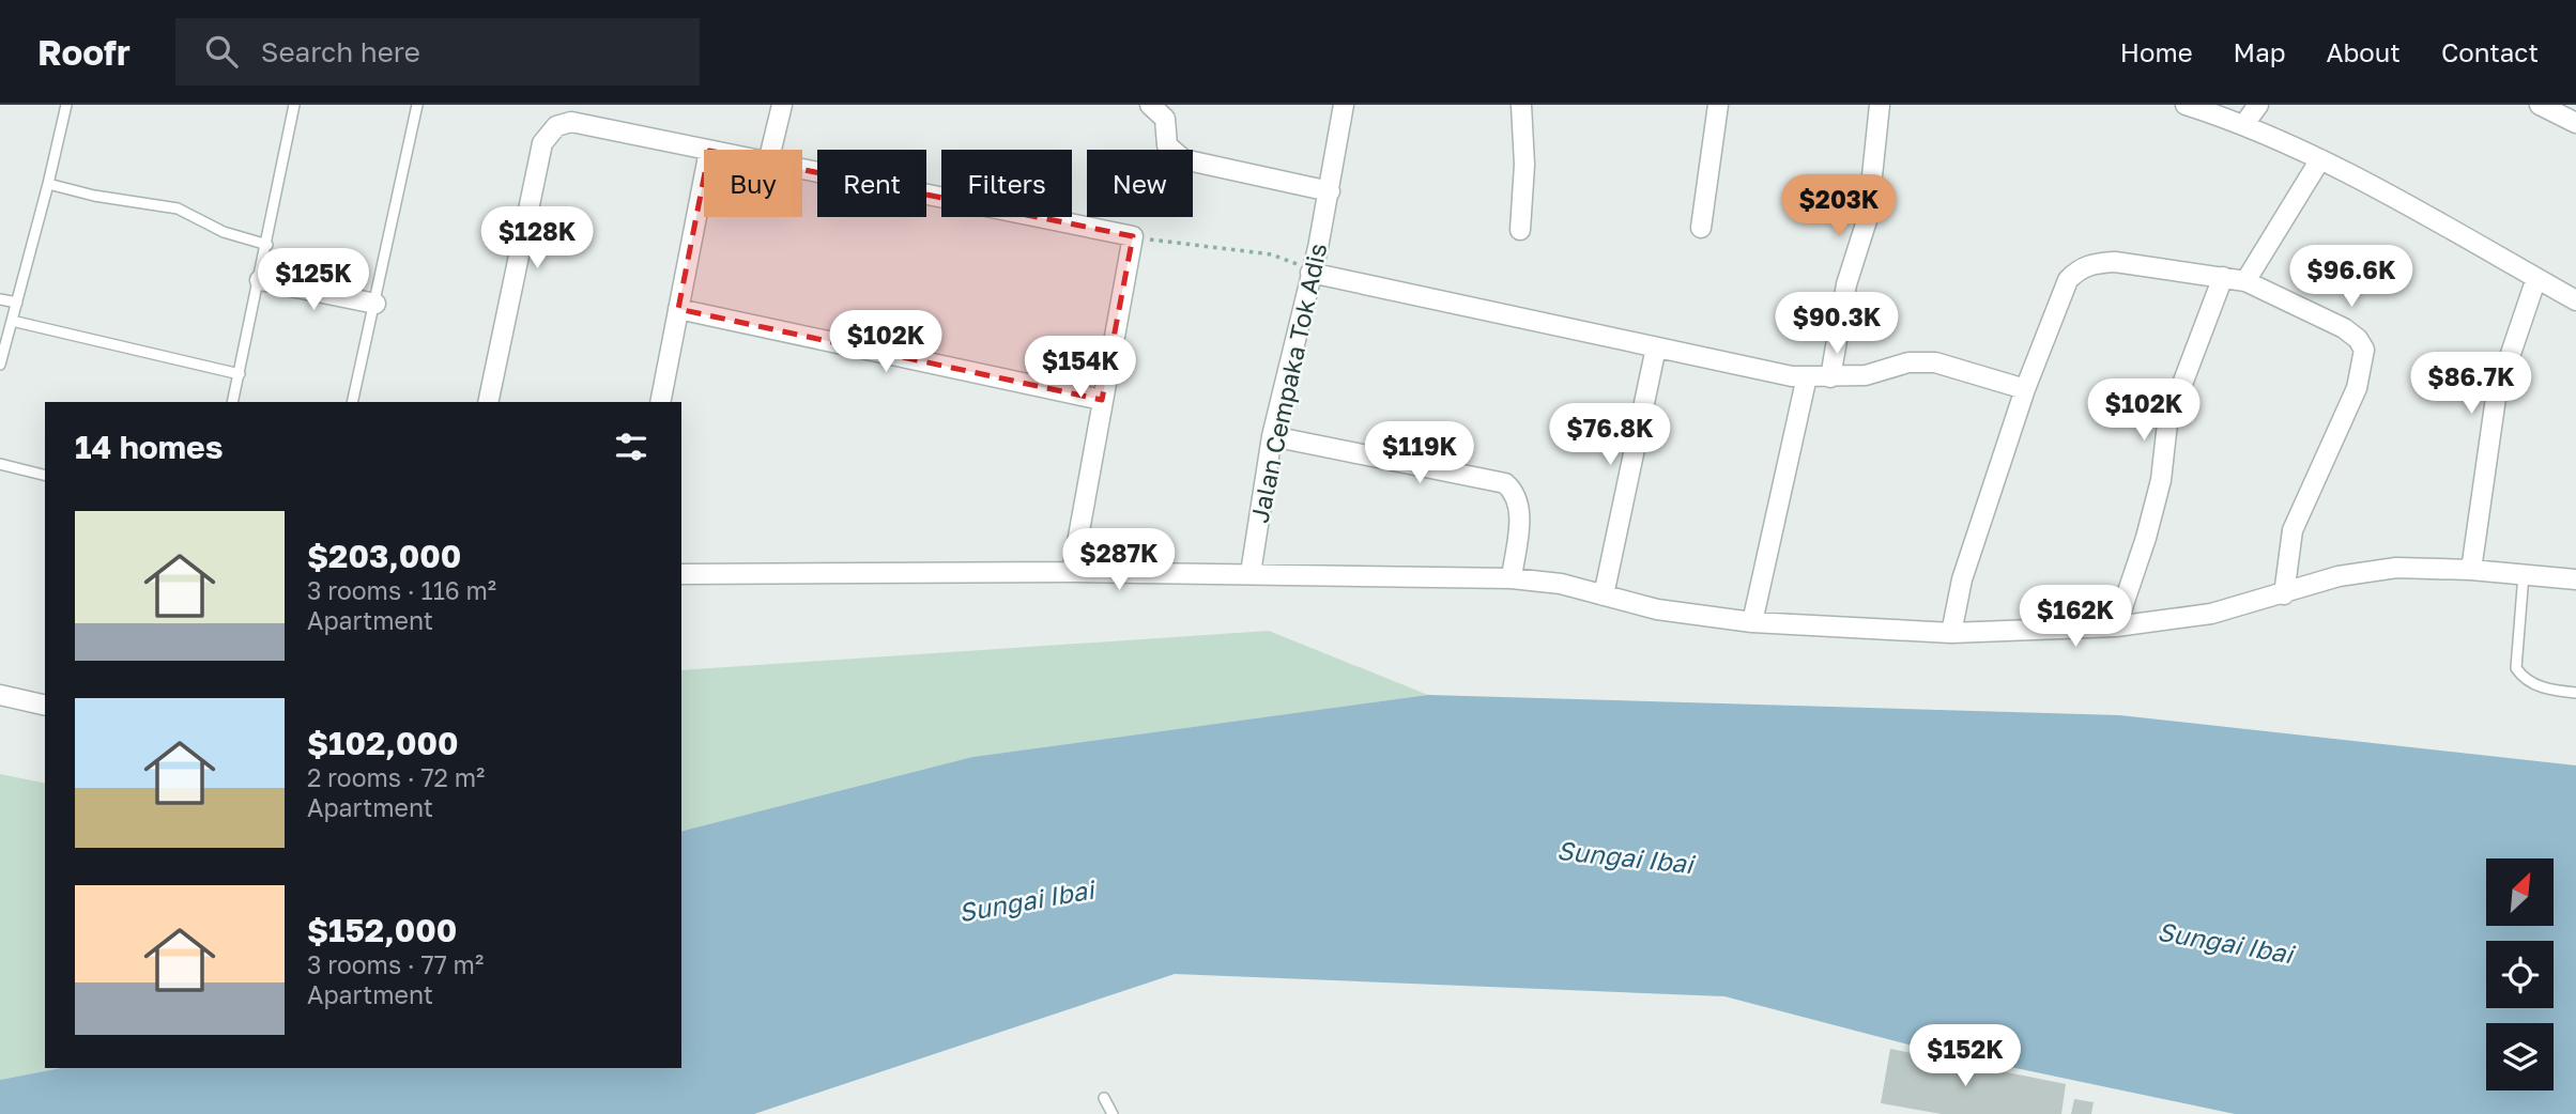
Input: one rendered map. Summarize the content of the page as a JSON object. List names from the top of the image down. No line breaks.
{"streets":{"street":["Jalan Cempaka Tok Adis"]},"water":["Sungai Ibai"],"north":"top right","page":{"header":"Roofr","search":"Search here","nav":["Home","Map","About","Contact"],"chip":["Buy","Rent","Filters","New"],"price":["$203K","$128K","$96.6K","$125K","$90.3K","$102K","$154K","$86.7K","$102K","$76.8K","$119K","$287K","$162K","$152K"],"heading":"14 homes","list":[{"name":"$203,000","note":"3 rooms · 116 m² · Apartment"},{"name":"$102,000","note":"2 rooms · 72 m² · Apartment"},{"name":"$152,000","note":"3 rooms · 77 m² · Apartment"}]}}
